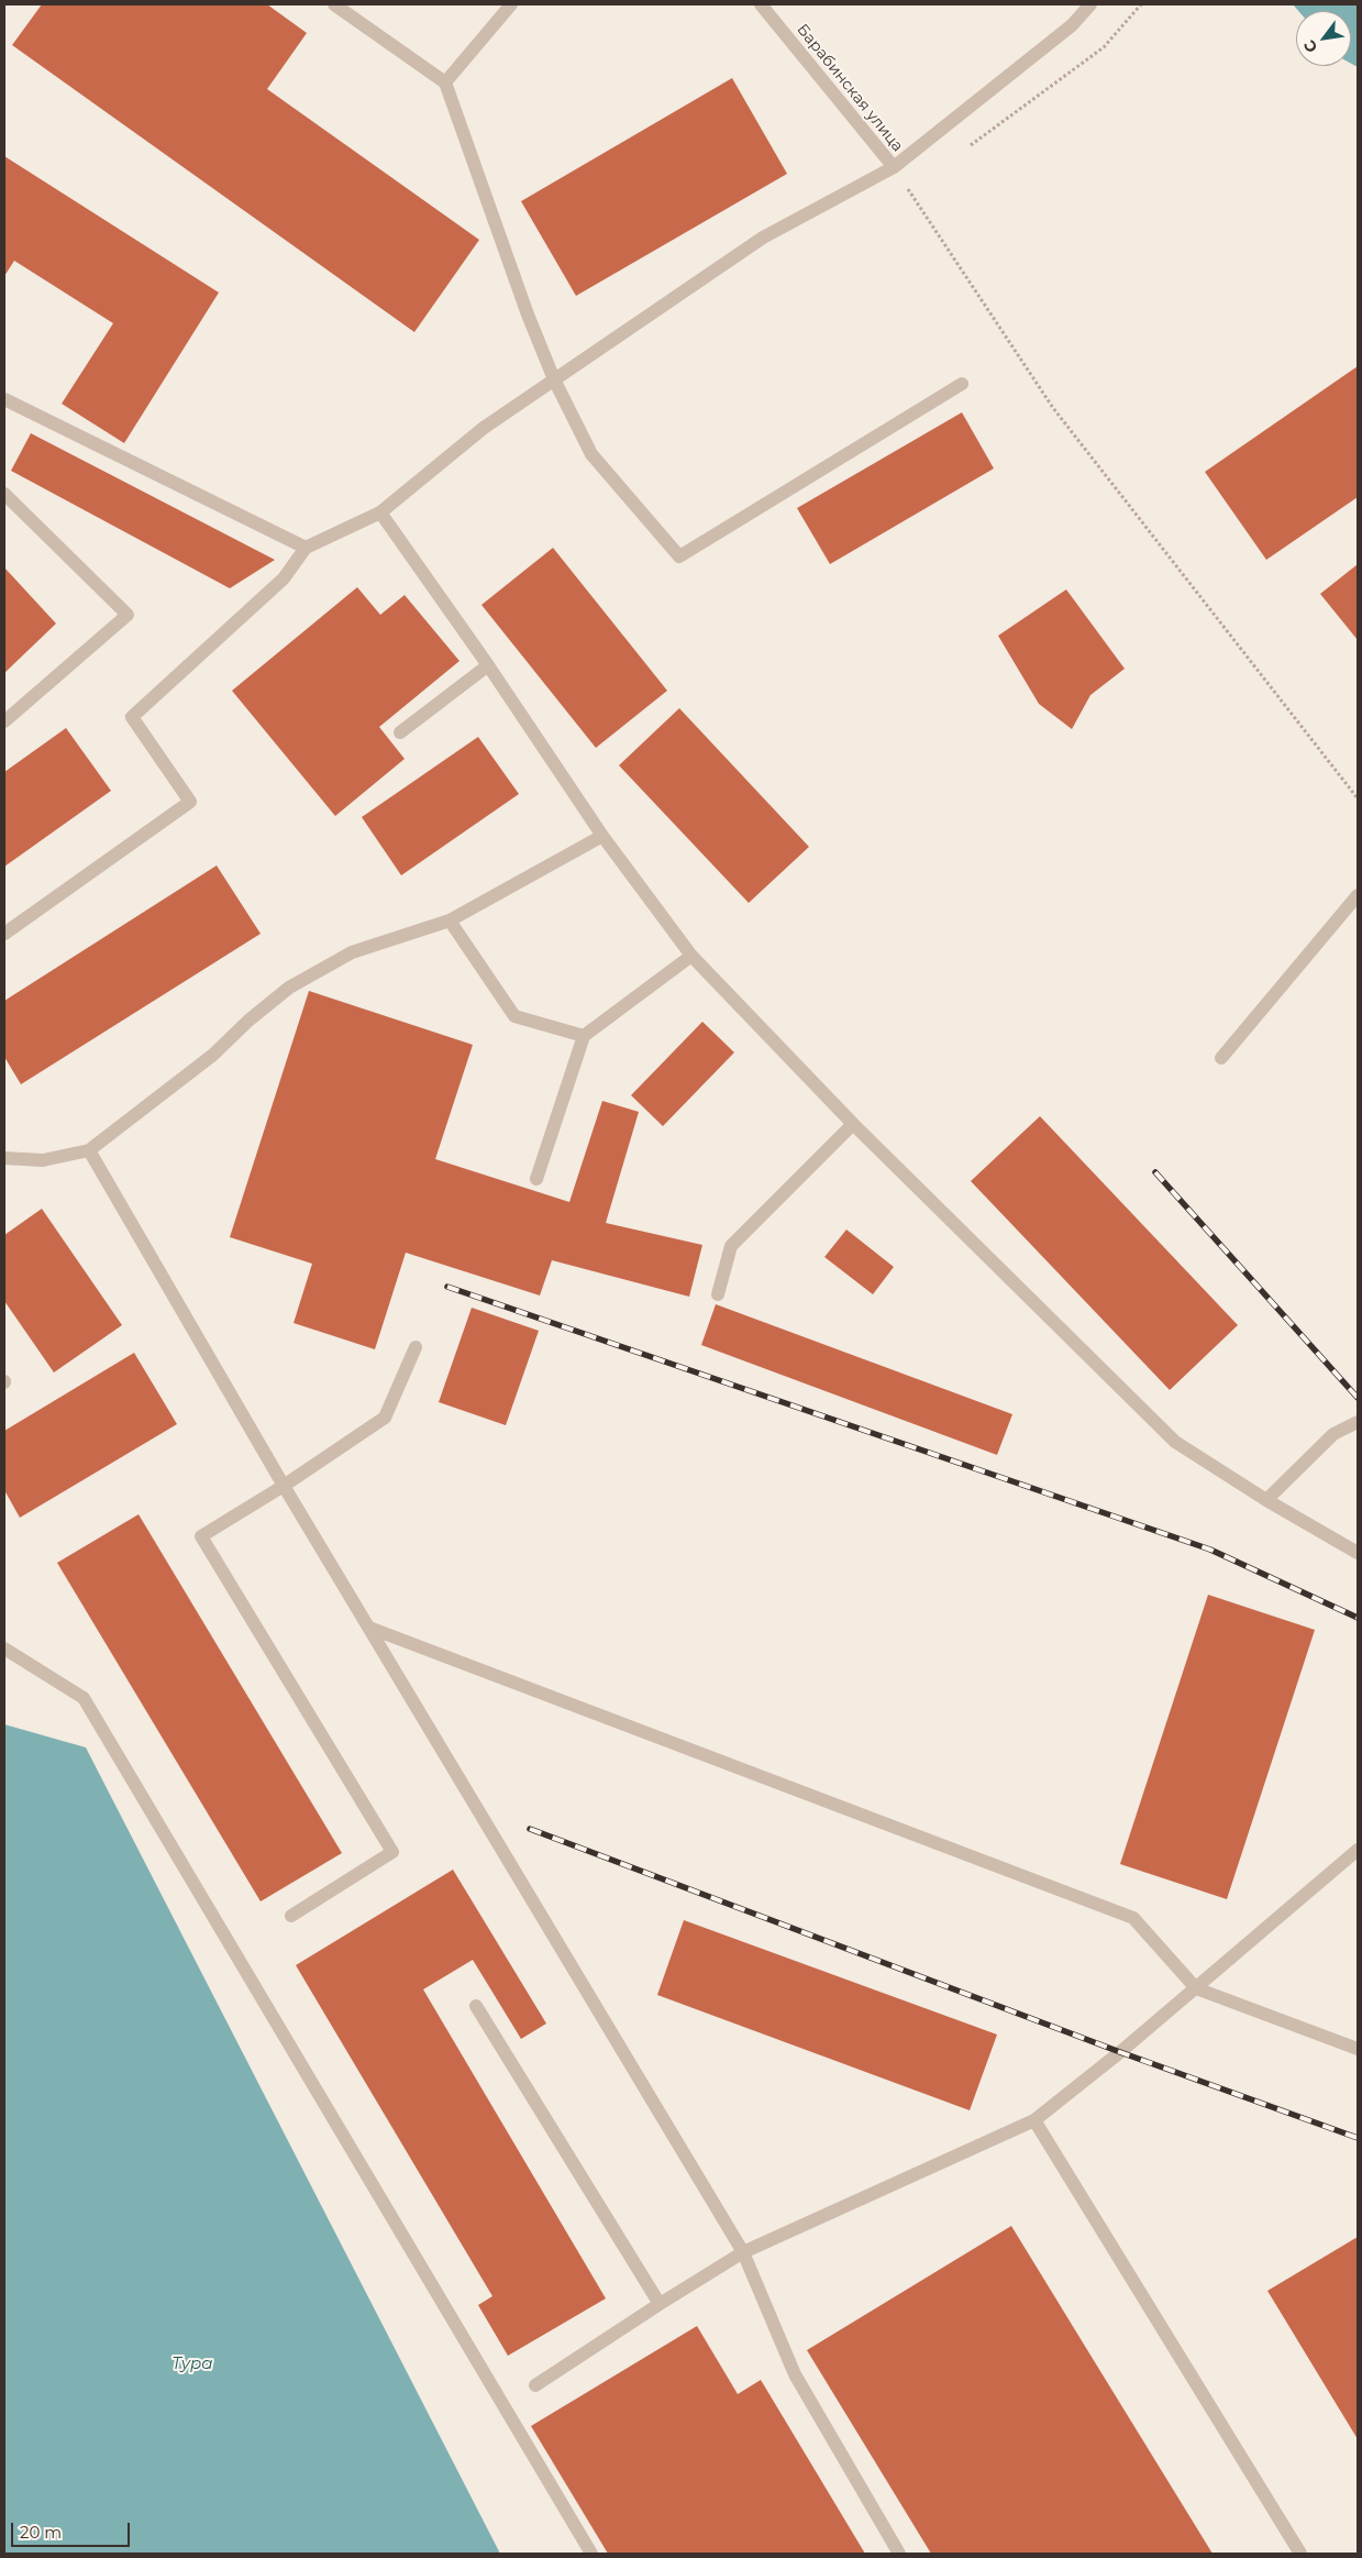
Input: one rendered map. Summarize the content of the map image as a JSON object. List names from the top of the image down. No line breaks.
{"streets":{"street":["Барабинская улица"]},"water":["Тура"],"scale_bar":"20 m","north":"bottom left"}
